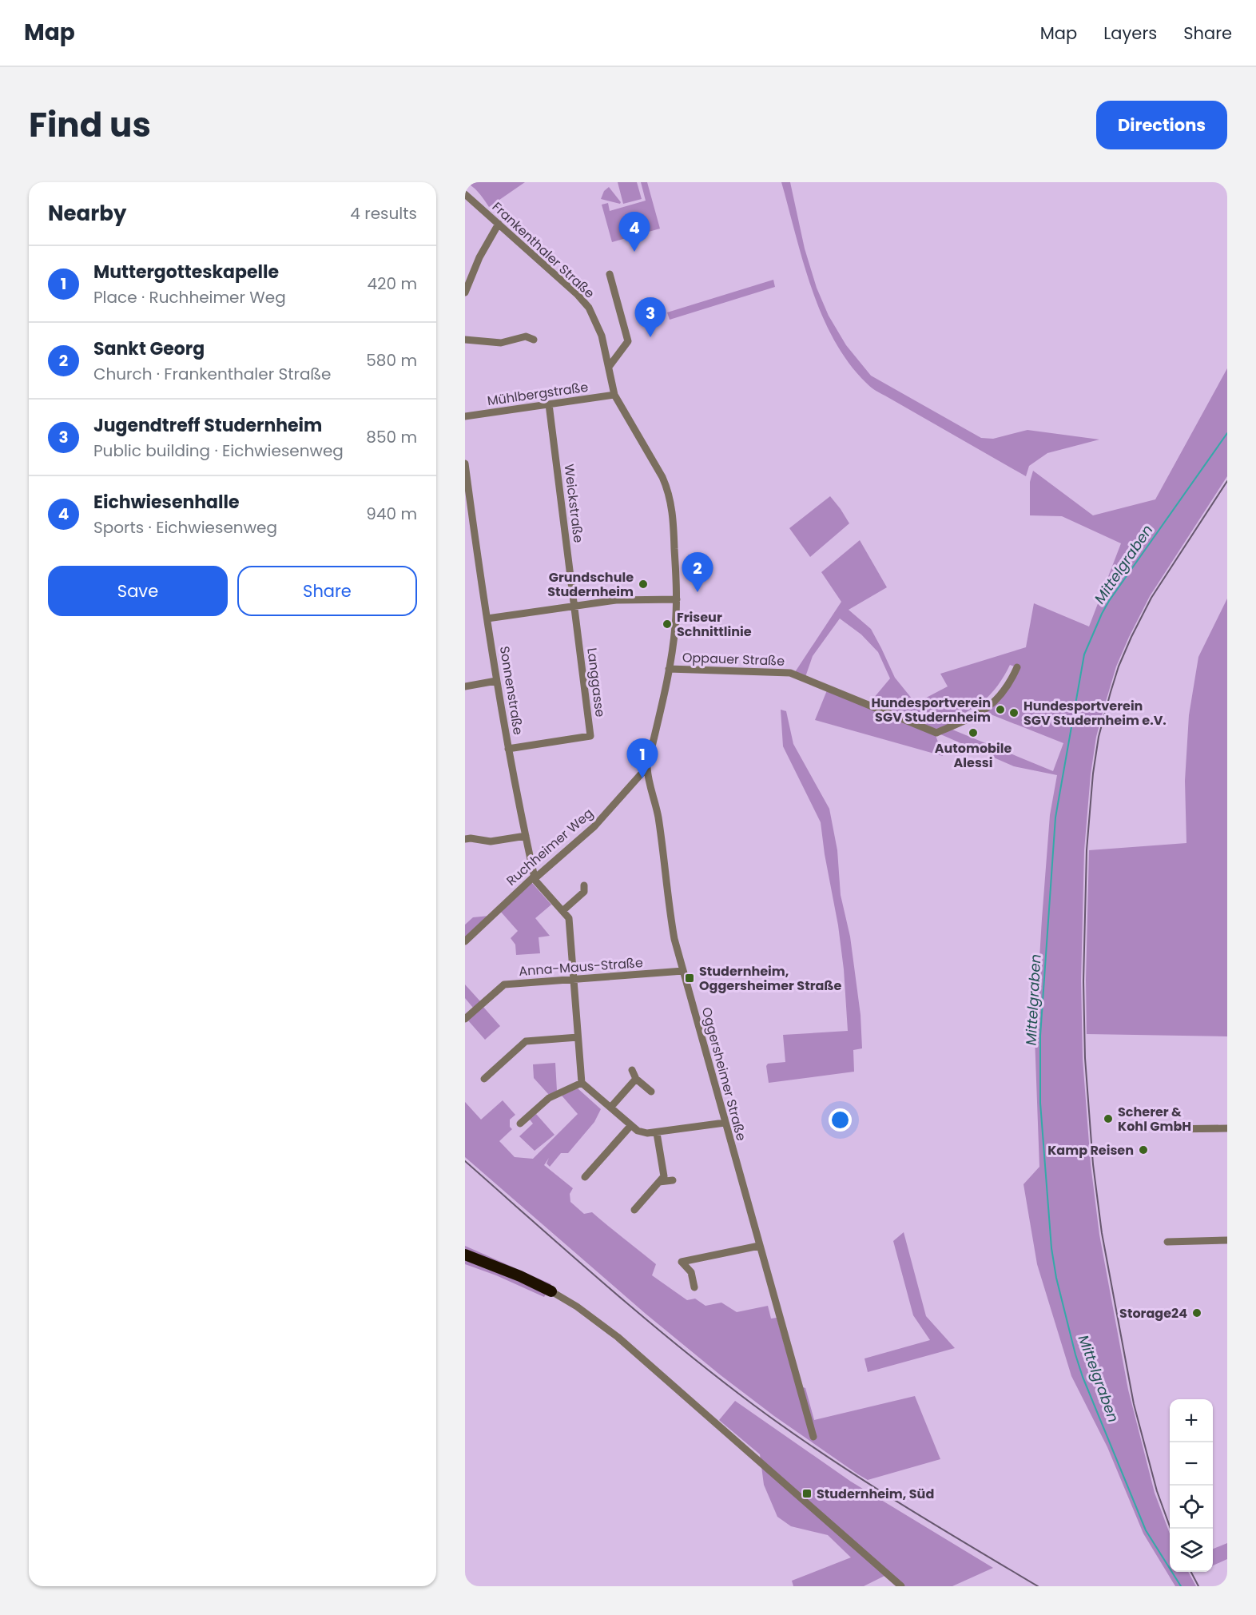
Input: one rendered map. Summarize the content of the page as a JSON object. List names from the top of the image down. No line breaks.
{"streets":{"street":["Frankenthaler Straße","Mühlbergstraße","Weickstraße","Oppauer Straße","Langgasse","Sonnenstraße","Ruchheimer Weg","Anna-Maus-Straße","Oggersheimer Straße"]},"crossings":[["Frankenthaler Straße","Mühlbergstraße"],["Frankenthaler Straße","Oggersheimer Straße"],["Mühlbergstraße","Weickstraße"],["Weickstraße","Langgasse"],["Oppauer Straße","Oggersheimer Straße"],["Langgasse","Sonnenstraße"],["Sonnenstraße","Ruchheimer Weg"],["Sonnenstraße","Anna-Maus-Straße"],["Ruchheimer Weg","Oggersheimer Straße"],["Anna-Maus-Straße","Oggersheimer Straße"]],"water":["Mittelgraben"],"places":{"other":["Grundschule Studernheim","Friseur Schnittlinie","Hundesportverein SGV Studernheim","Hundesportverein SGV Studernheim e.V.","Automobile Alessi","Scherer & Kohl GmbH","Kamp Reisen","Storage24"],"transit":["Studernheim, Oggersheimer Straße","Studernheim, Süd"]},"page":{"header":"Map","nav":["Map","Layers","Share"],"title":"Find us","buttons":["Directions",["Save","Share"]],"heading":["Nearby","4 results"],"pins":["4","3","2","1"],"list":[{"mark":"1","name":"Muttergotteskapelle","note":"Place · Ruchheimer Weg","value":"420 m"},{"mark":"2","name":"Sankt Georg","note":"Church · Frankenthaler Straße","value":"580 m"},{"mark":"3","name":"Jugendtreff Studernheim","note":"Public building · Eichwiesenweg","value":"850 m"},{"mark":"4","name":"Eichwiesenhalle","note":"Sports · Eichwiesenweg","value":"940 m"}],"map_buttons":["+","−"]}}
